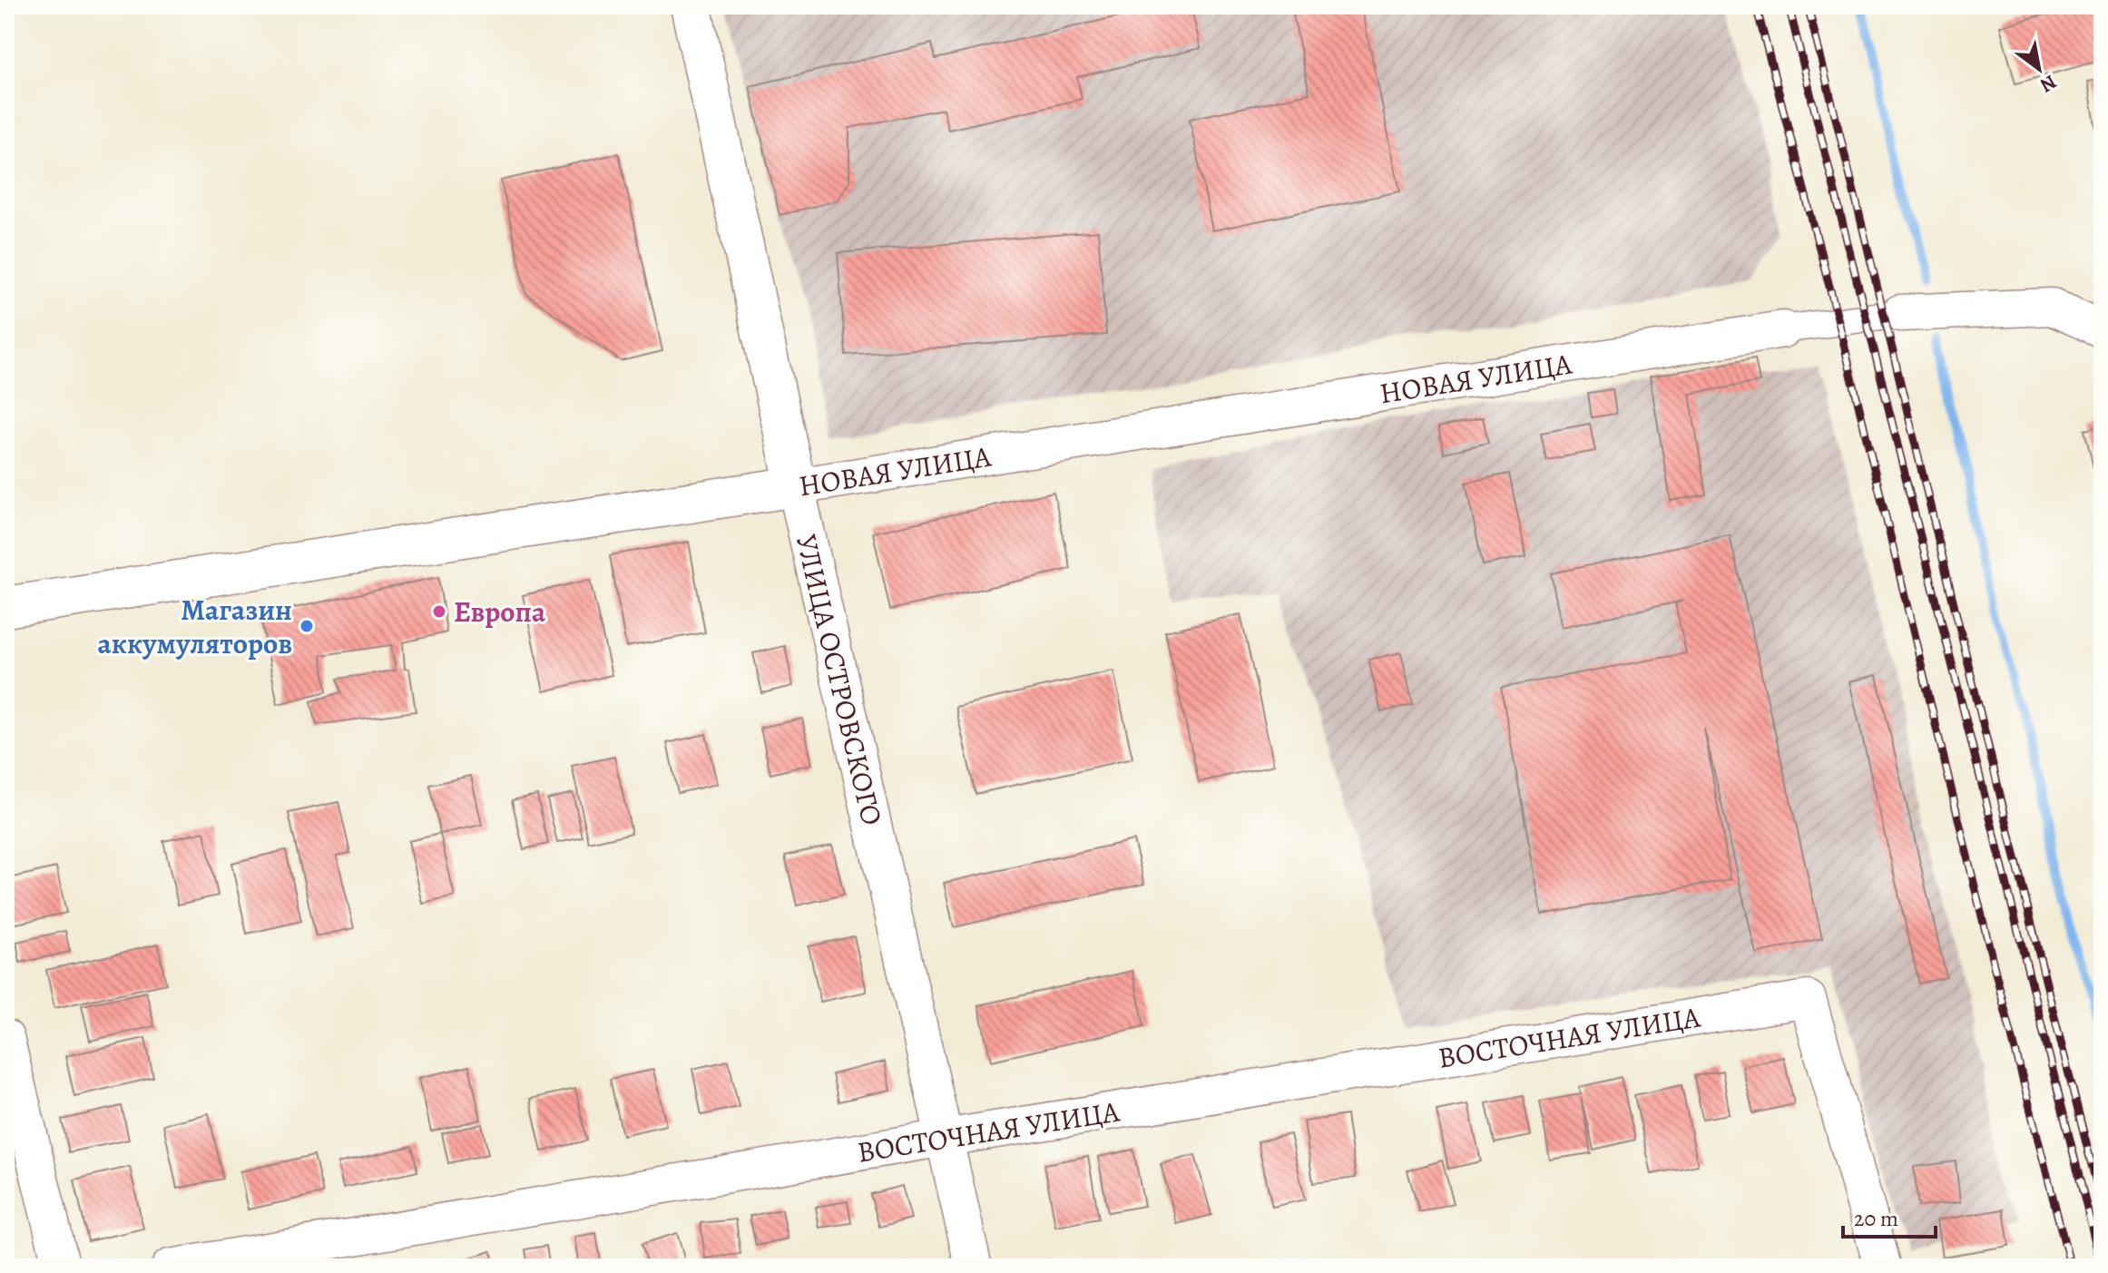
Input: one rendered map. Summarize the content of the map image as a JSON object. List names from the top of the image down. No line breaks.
{"streets":{"street":["НОВАЯ УЛИЦА","УЛИЦА ОСТРОВСКОГО","ВОСТОЧНАЯ УЛИЦА"]},"crossings":[["НОВАЯ УЛИЦА","УЛИЦА ОСТРОВСКОГО"],["УЛИЦА ОСТРОВСКОГО","ВОСТОЧНАЯ УЛИЦА"]],"places":["Европа","Магазин аккумуляторов"],"scale_bar":"20 m","north":"bottom right"}
